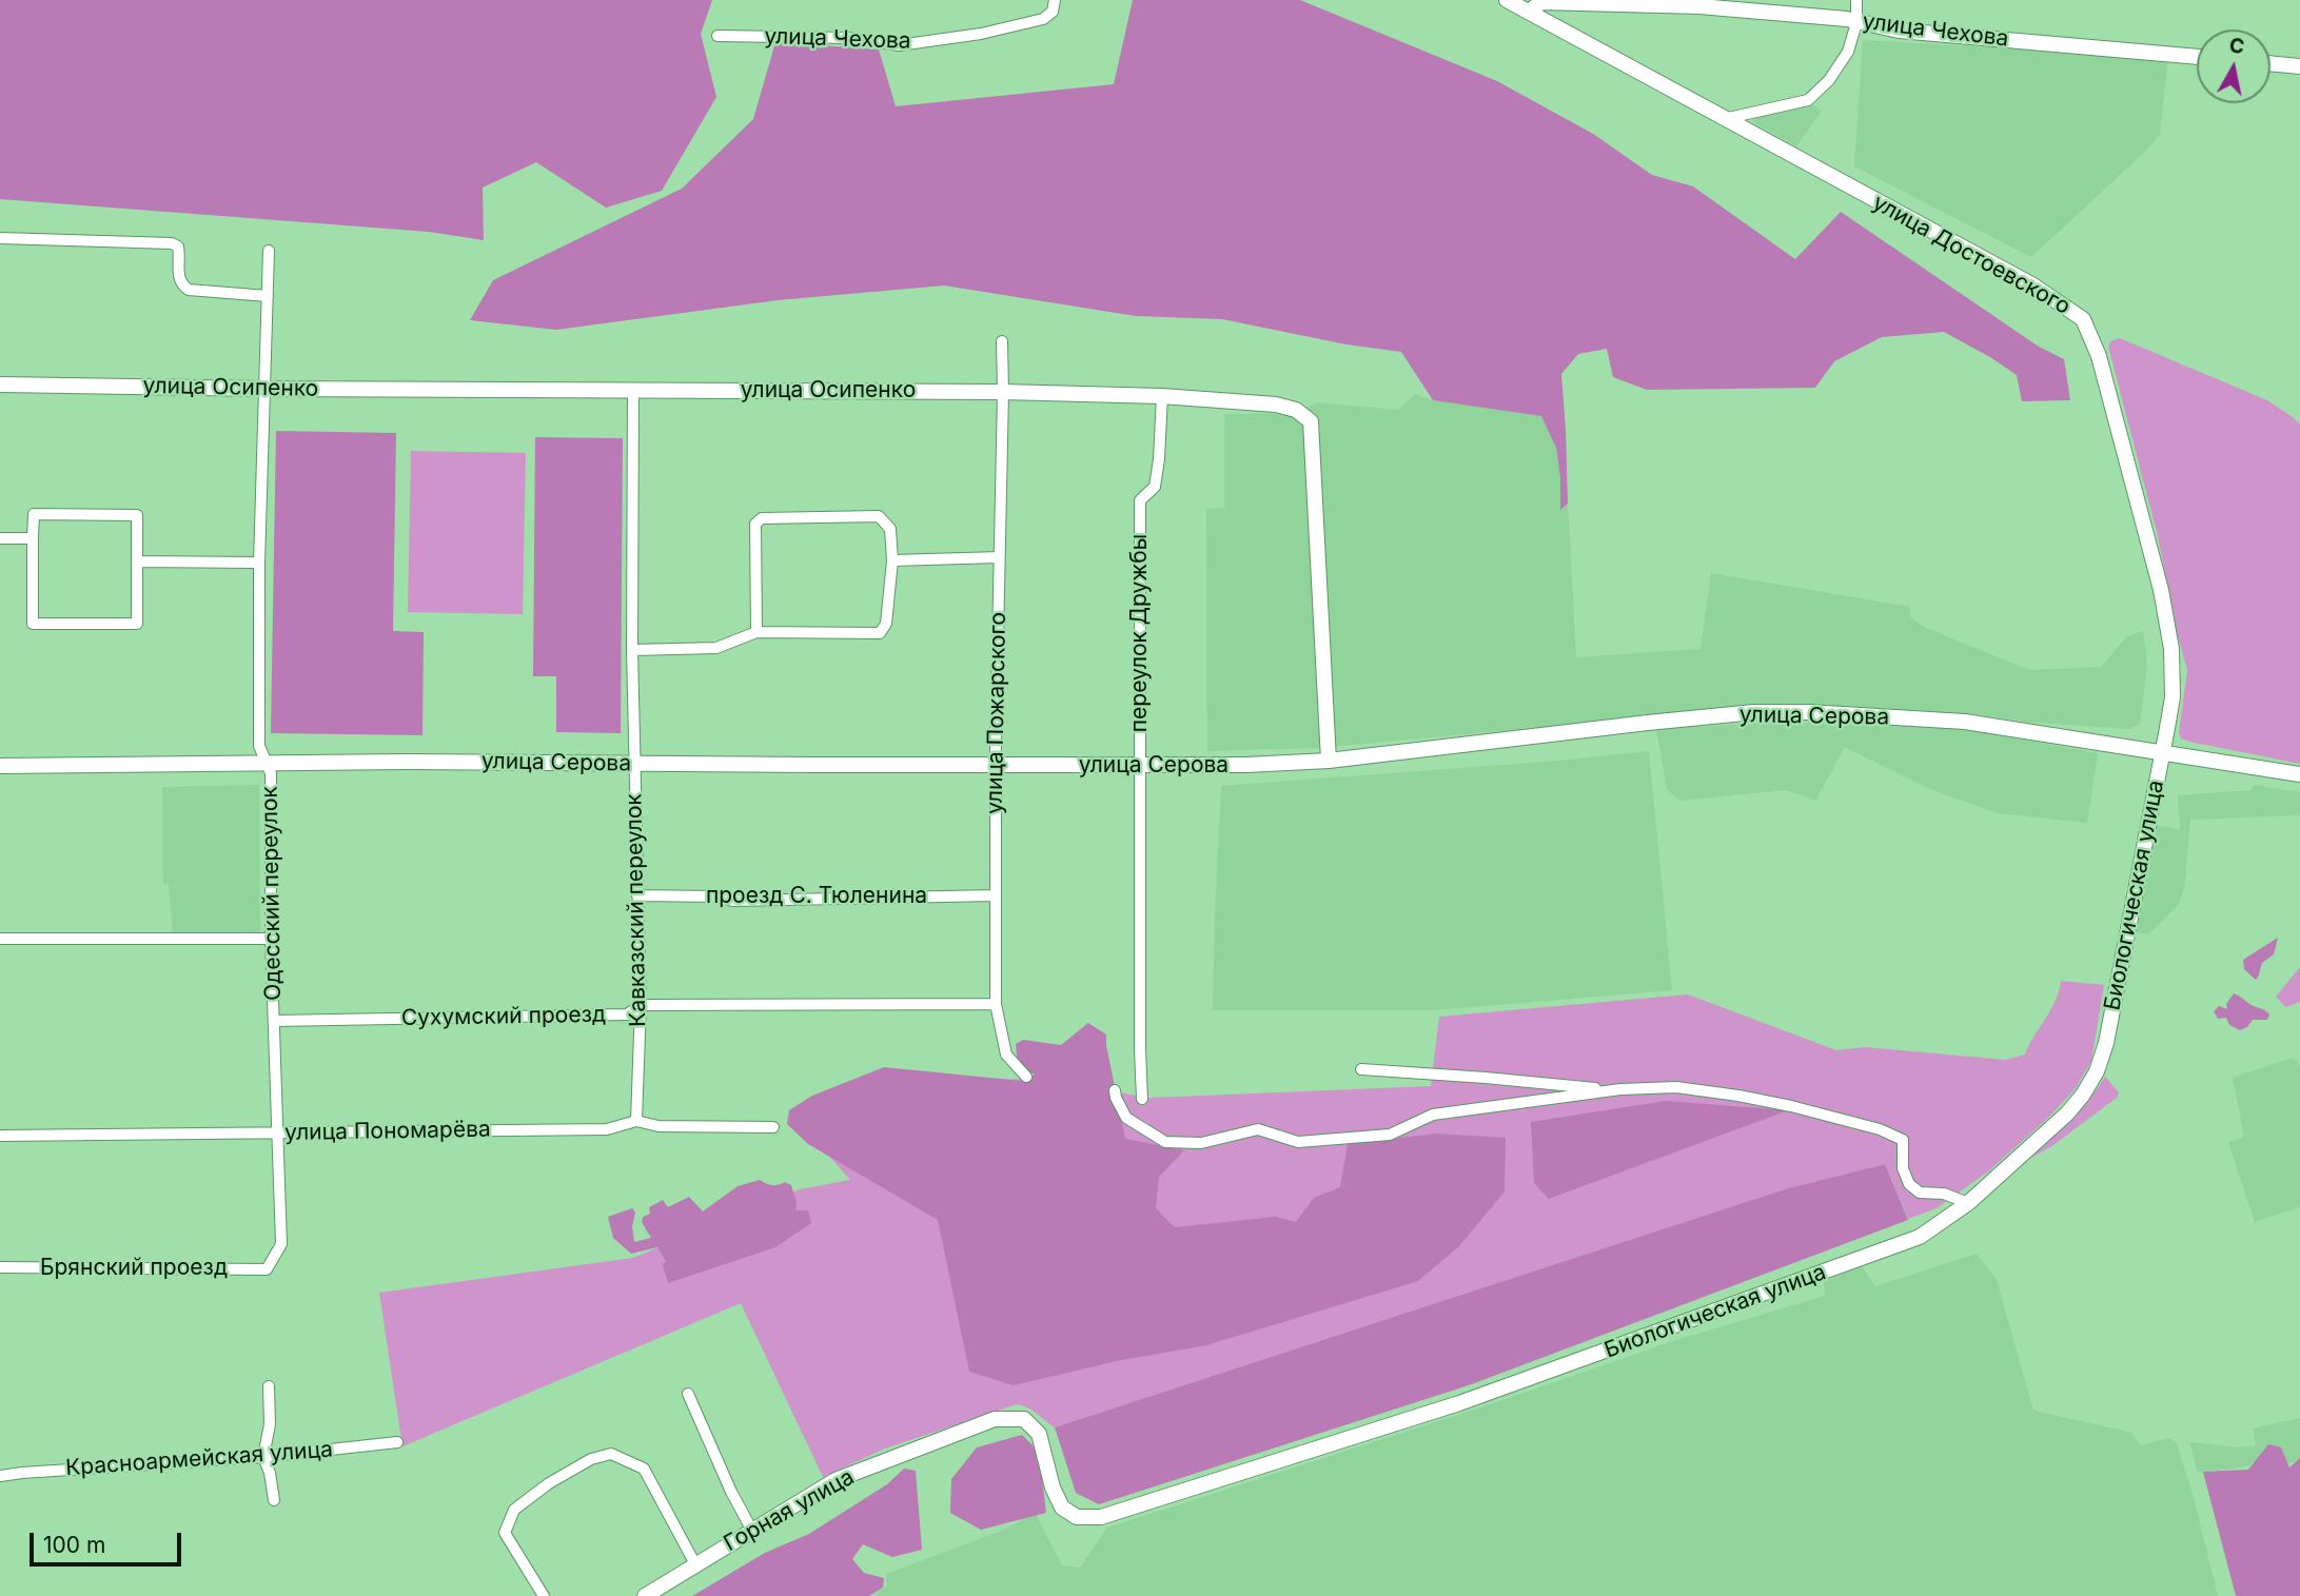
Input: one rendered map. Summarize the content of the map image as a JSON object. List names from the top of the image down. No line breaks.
{"streets":{"street":["улица Чехова","улица Достоевского","улица Осипенко","переулок Дружбы","улица Пожарского","улица Серова","Одесский переулок","Биологическая улица","проезд С. Тюленина","Кавказский переулок","Сухумский проезд","улица Пономарёва","Брянский проезд","Красноармейская улица","Горная улица"]},"crossings":[["улица Чехова","улица Достоевского"],["улица Достоевского","улица Серова"],["улица Достоевского","Биологическая улица"],["улица Осипенко","переулок Дружбы"],["улица Осипенко","улица Пожарского"],["улица Осипенко","улица Серова"],["улица Осипенко","Одесский переулок"],["улица Осипенко","Кавказский переулок"],["переулок Дружбы","улица Серова"],["улица Пожарского","улица Серова"],["улица Пожарского","проезд С. Тюленина"],["улица Пожарского","Сухумский проезд"],["улица Серова","Одесский переулок"],["улица Серова","Биологическая улица"],["улица Серова","Кавказский переулок"],["Одесский переулок","Сухумский проезд"],["Одесский переулок","улица Пономарёва"],["Одесский переулок","Брянский проезд"],["Биологическая улица","Горная улица"],["проезд С. Тюленина","Кавказский переулок"],["Кавказский переулок","Сухумский проезд"],["Кавказский переулок","улица Пономарёва"]],"scale_bar":"100 m","north":"top"}
